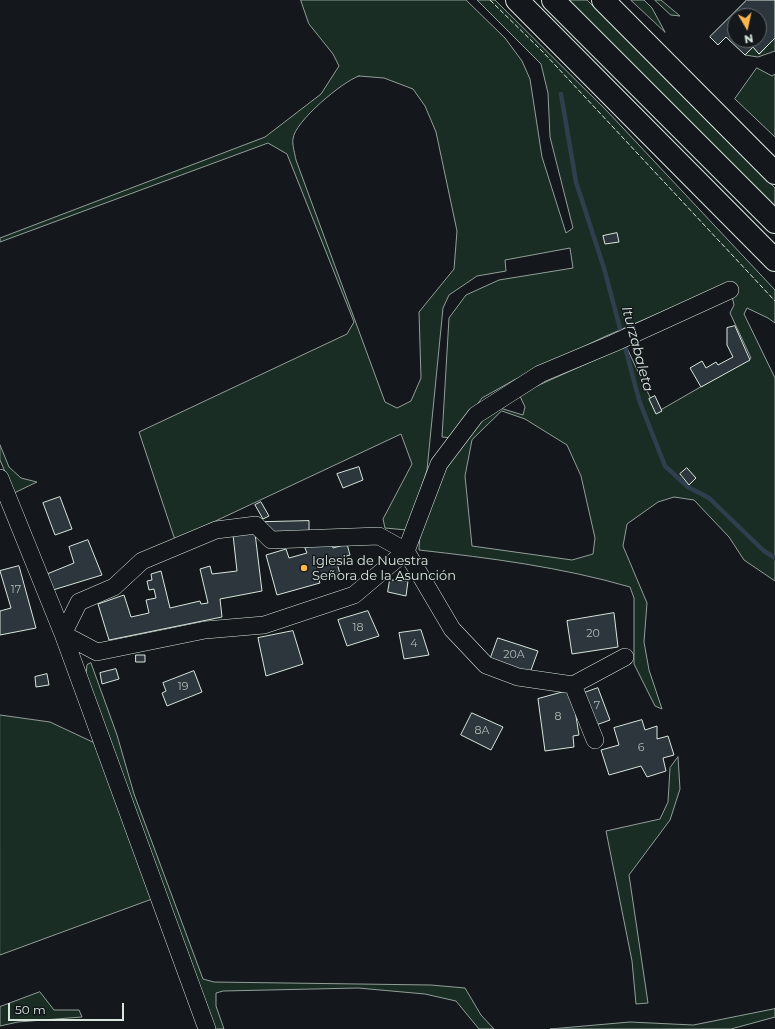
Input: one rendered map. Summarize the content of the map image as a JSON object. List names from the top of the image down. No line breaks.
{"water":["Iturzabaleta"],"places":["Iglesia de Nuestra Señora de la Asunción"],"house_numbers":["17","18","20","4","20A","19","7","8","8A","6"],"scale_bar":"50 m","north":"bottom"}
